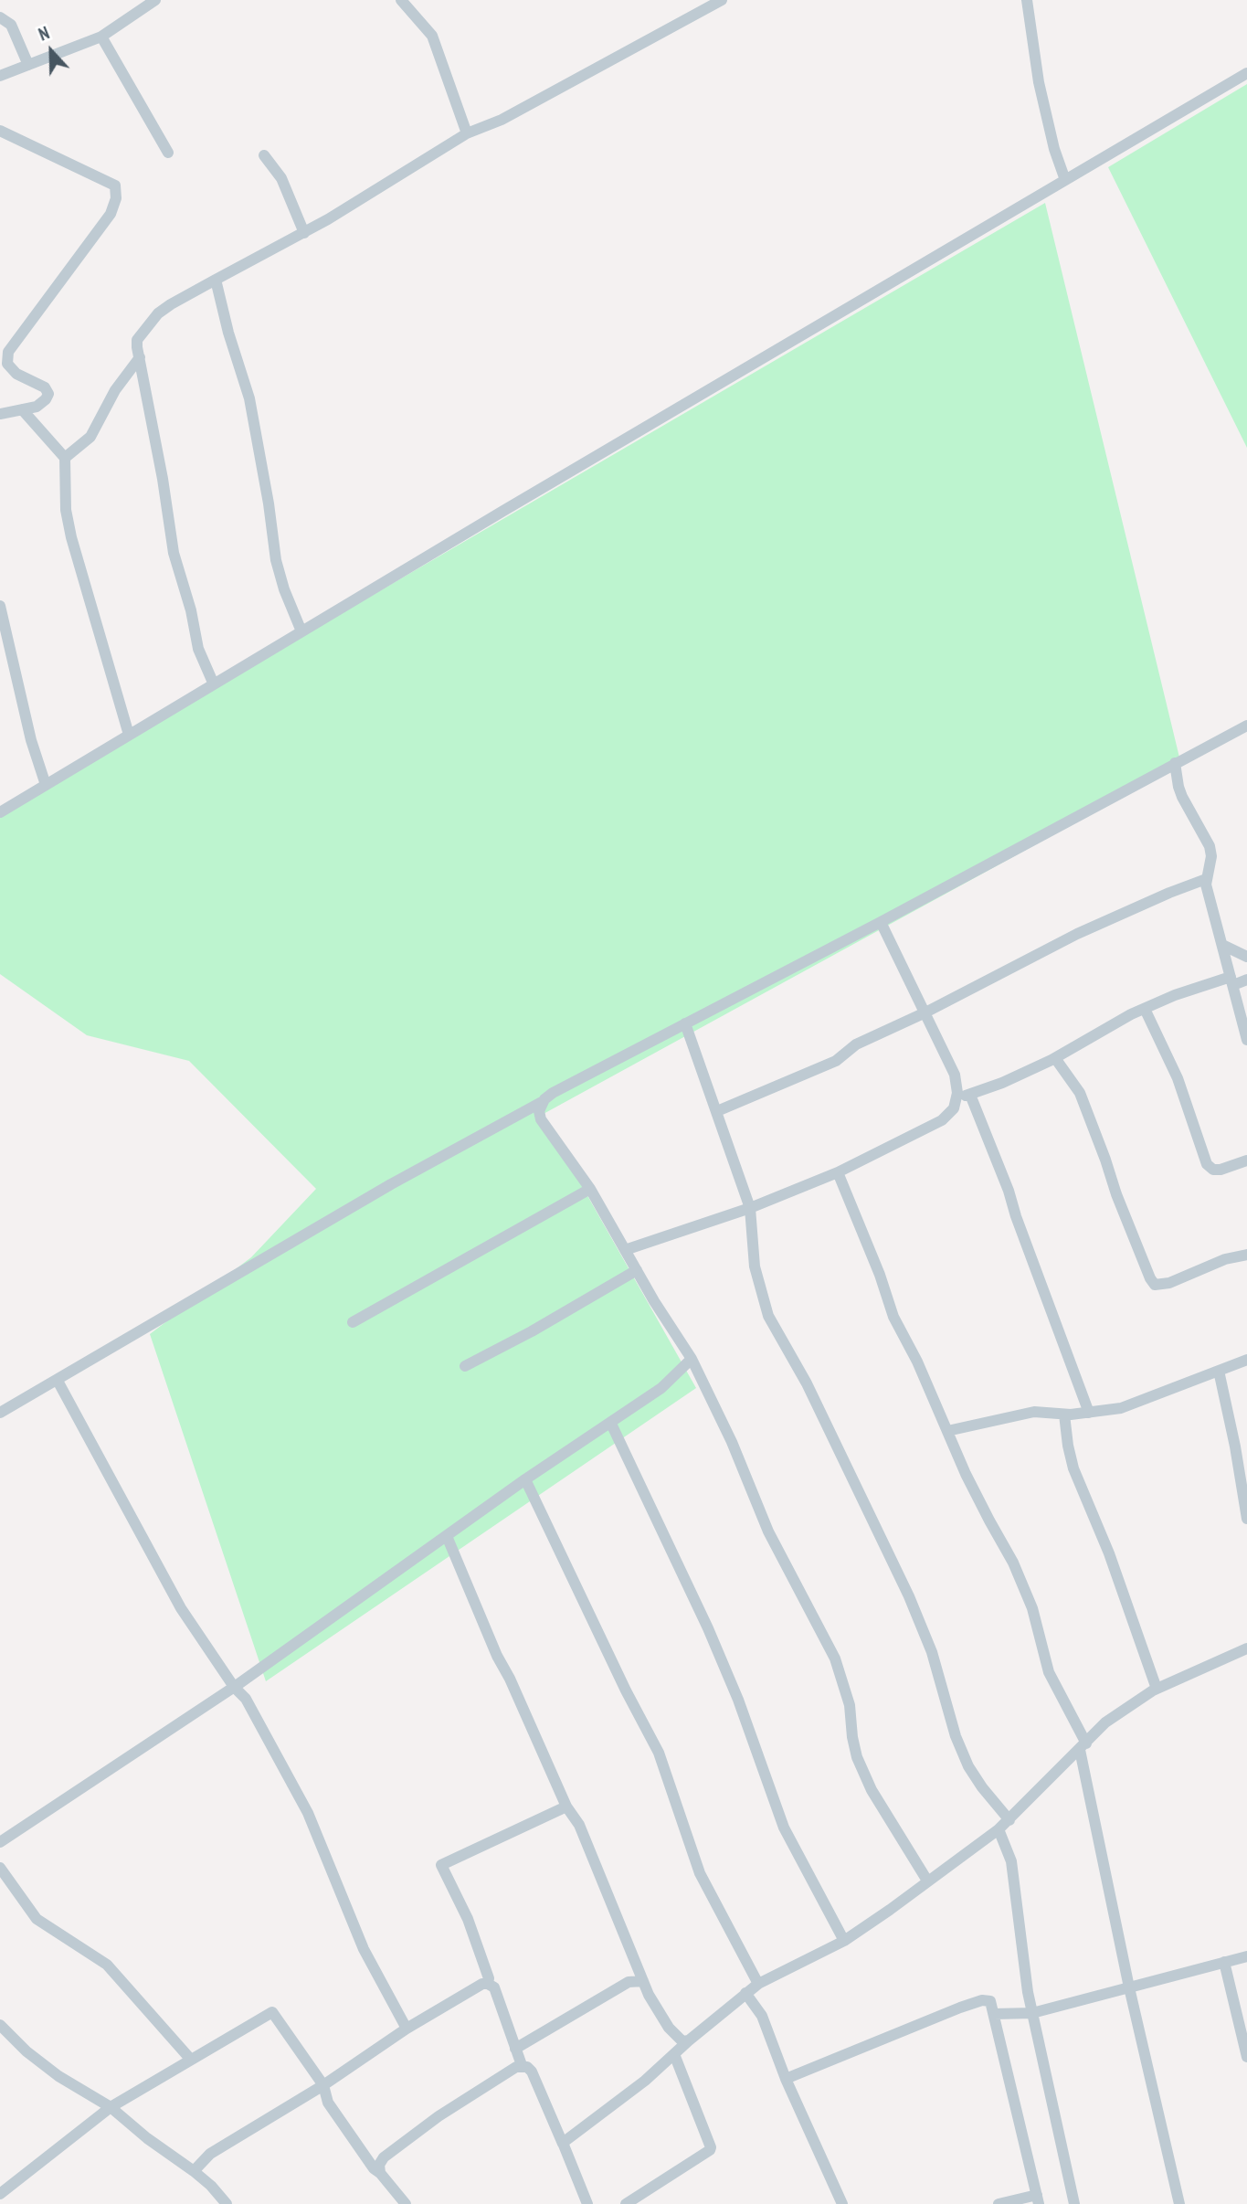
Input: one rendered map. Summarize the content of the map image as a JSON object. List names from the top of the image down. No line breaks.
{"north":"top"}
